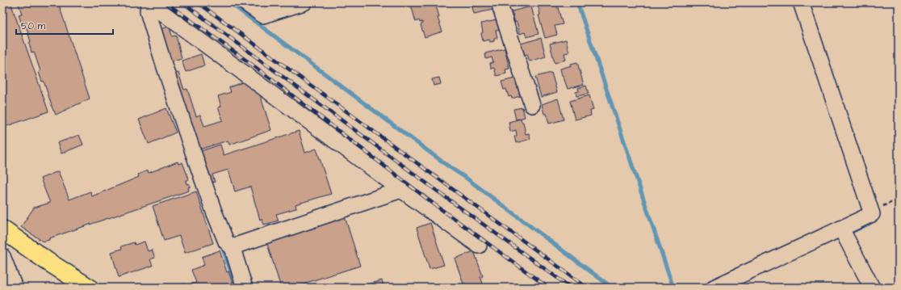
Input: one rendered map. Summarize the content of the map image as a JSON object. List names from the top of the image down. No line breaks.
{"scale_bar":"50 m"}
